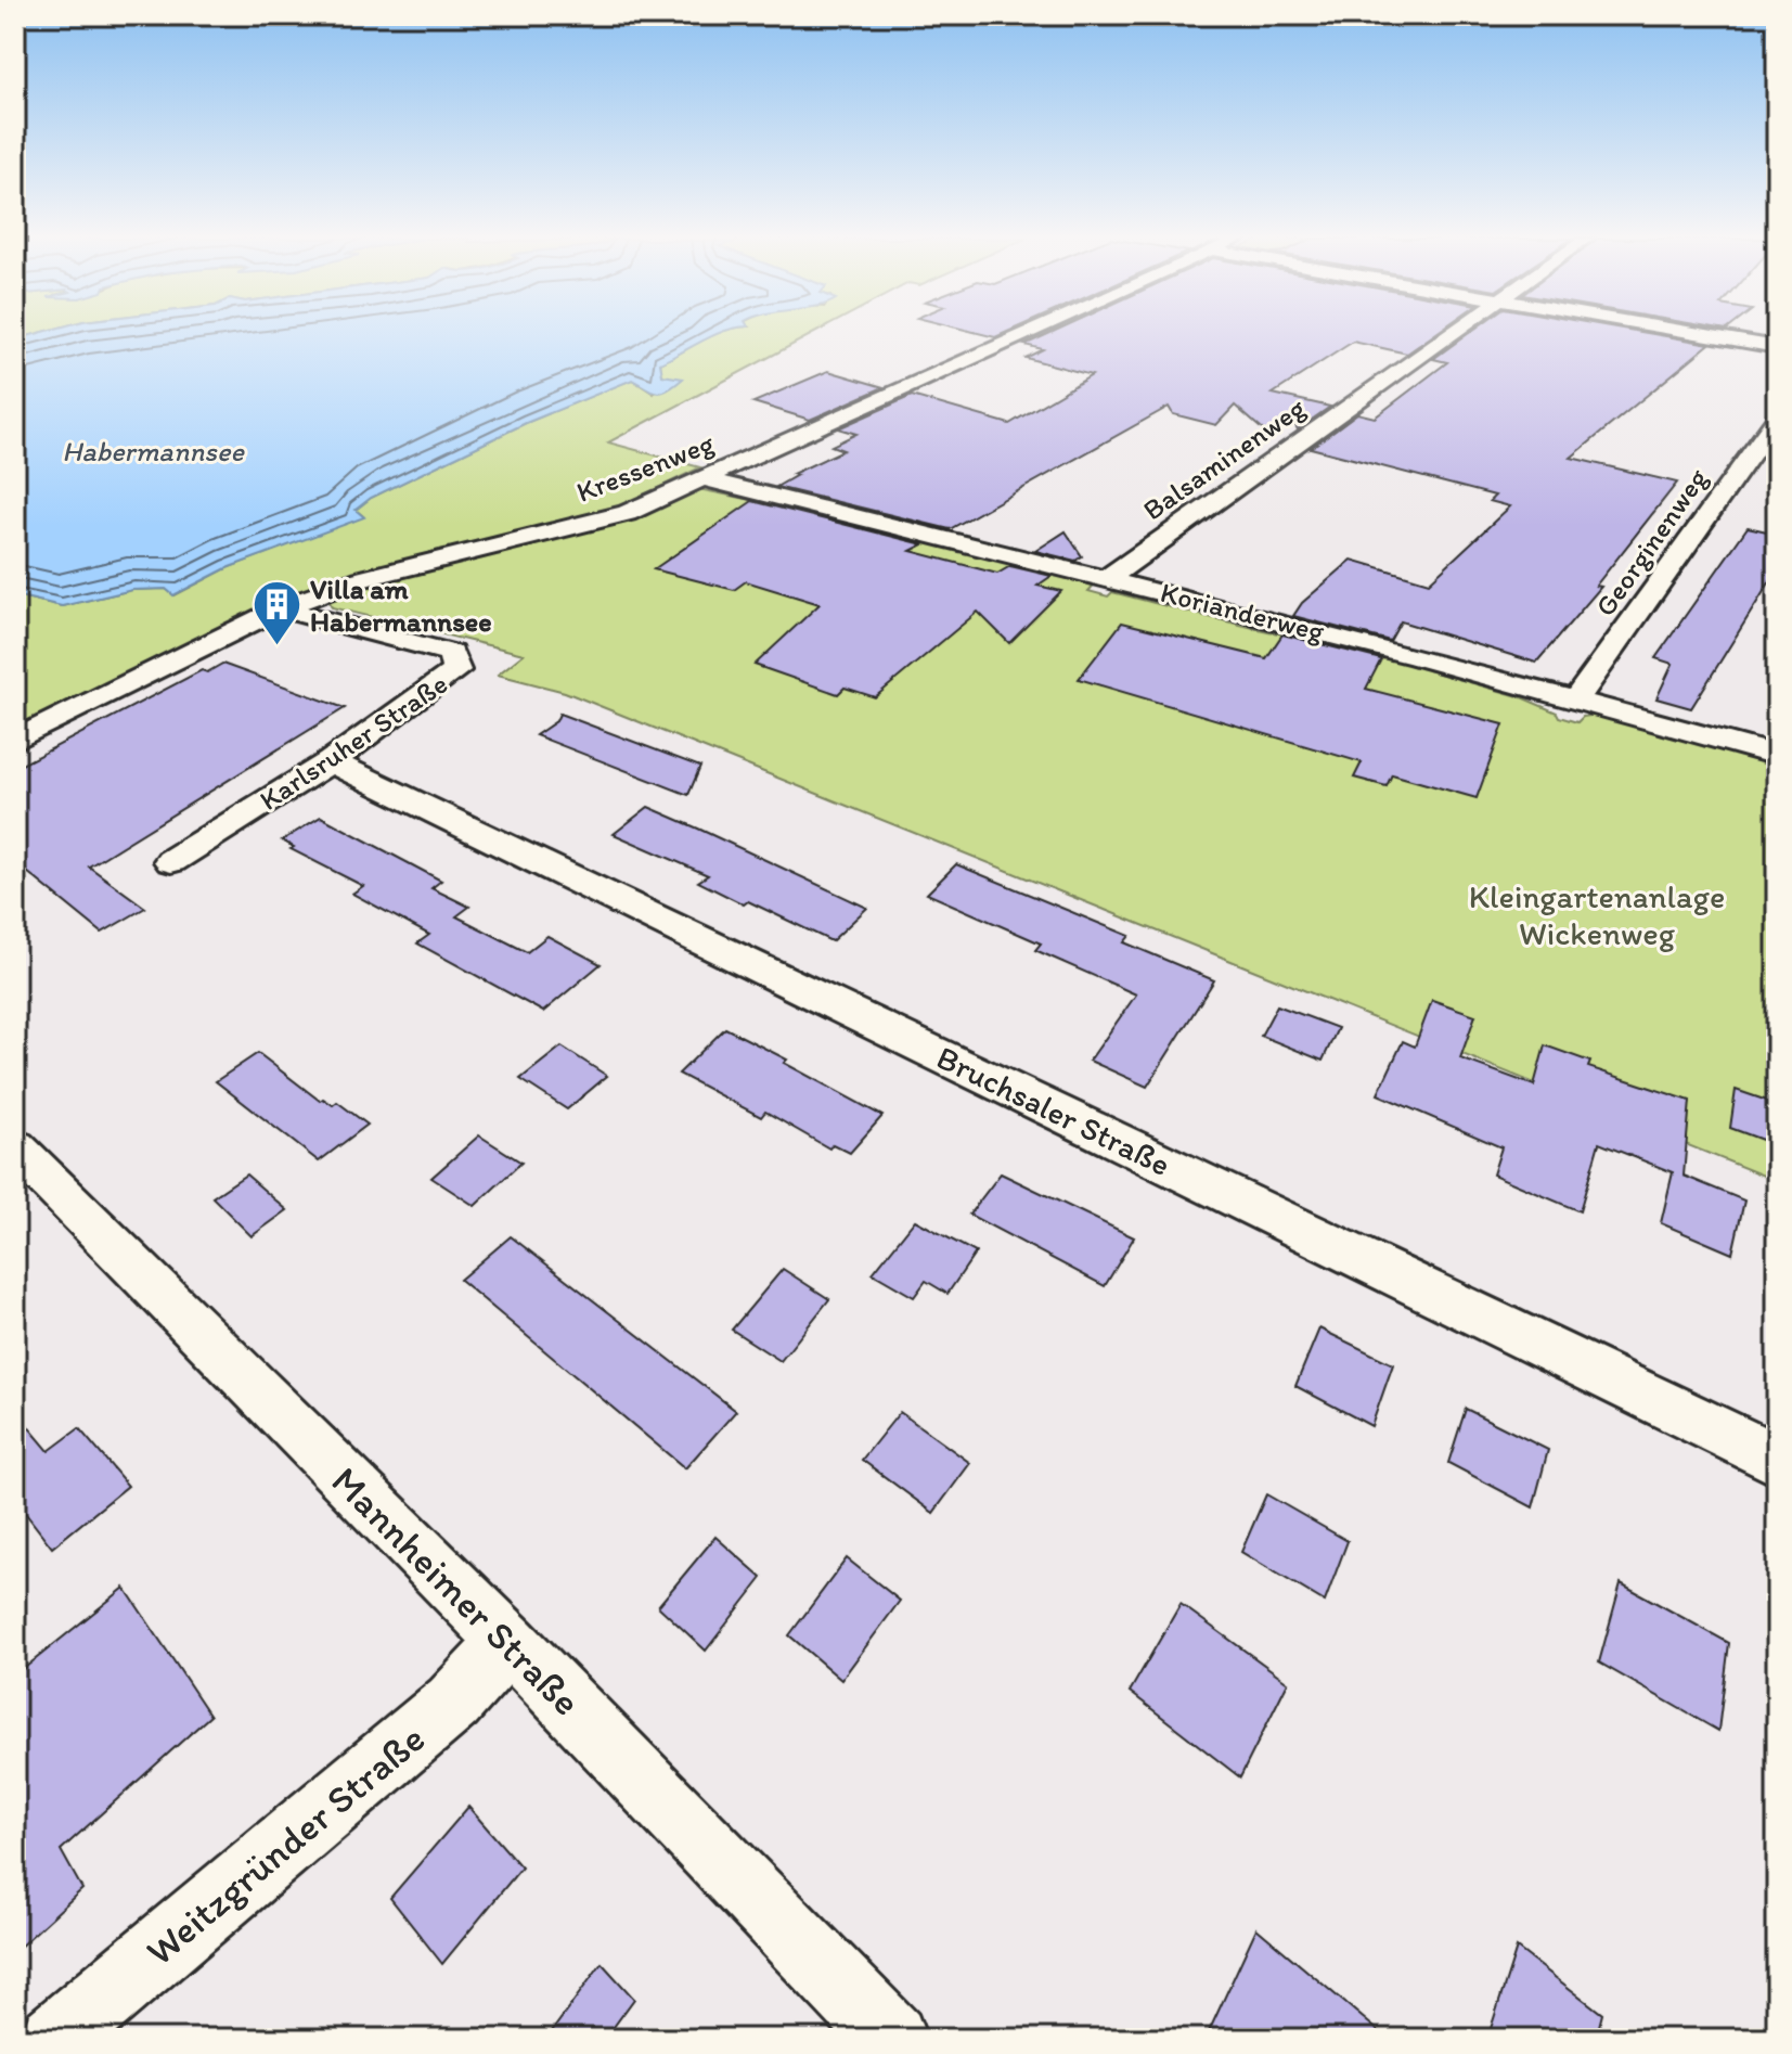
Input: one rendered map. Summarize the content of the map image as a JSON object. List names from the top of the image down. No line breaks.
{"streets":{"street":["Balsaminenweg","Kressenweg","Georginenweg","Korianderweg","Karlsruher Straße","Bruchsaler Straße","Mannheimer Straße","Weitzgründer Straße"]},"crossings":[["Balsaminenweg","Korianderweg"],["Kressenweg","Korianderweg"],["Kressenweg","Karlsruher Straße"],["Georginenweg","Korianderweg"],["Karlsruher Straße","Bruchsaler Straße"],["Mannheimer Straße","Weitzgründer Straße"]],"water":["Habermannsee"],"parks":["Kleingartenanlage Wickenweg"],"places":{"building":["Villa am Habermannsee"]}}
